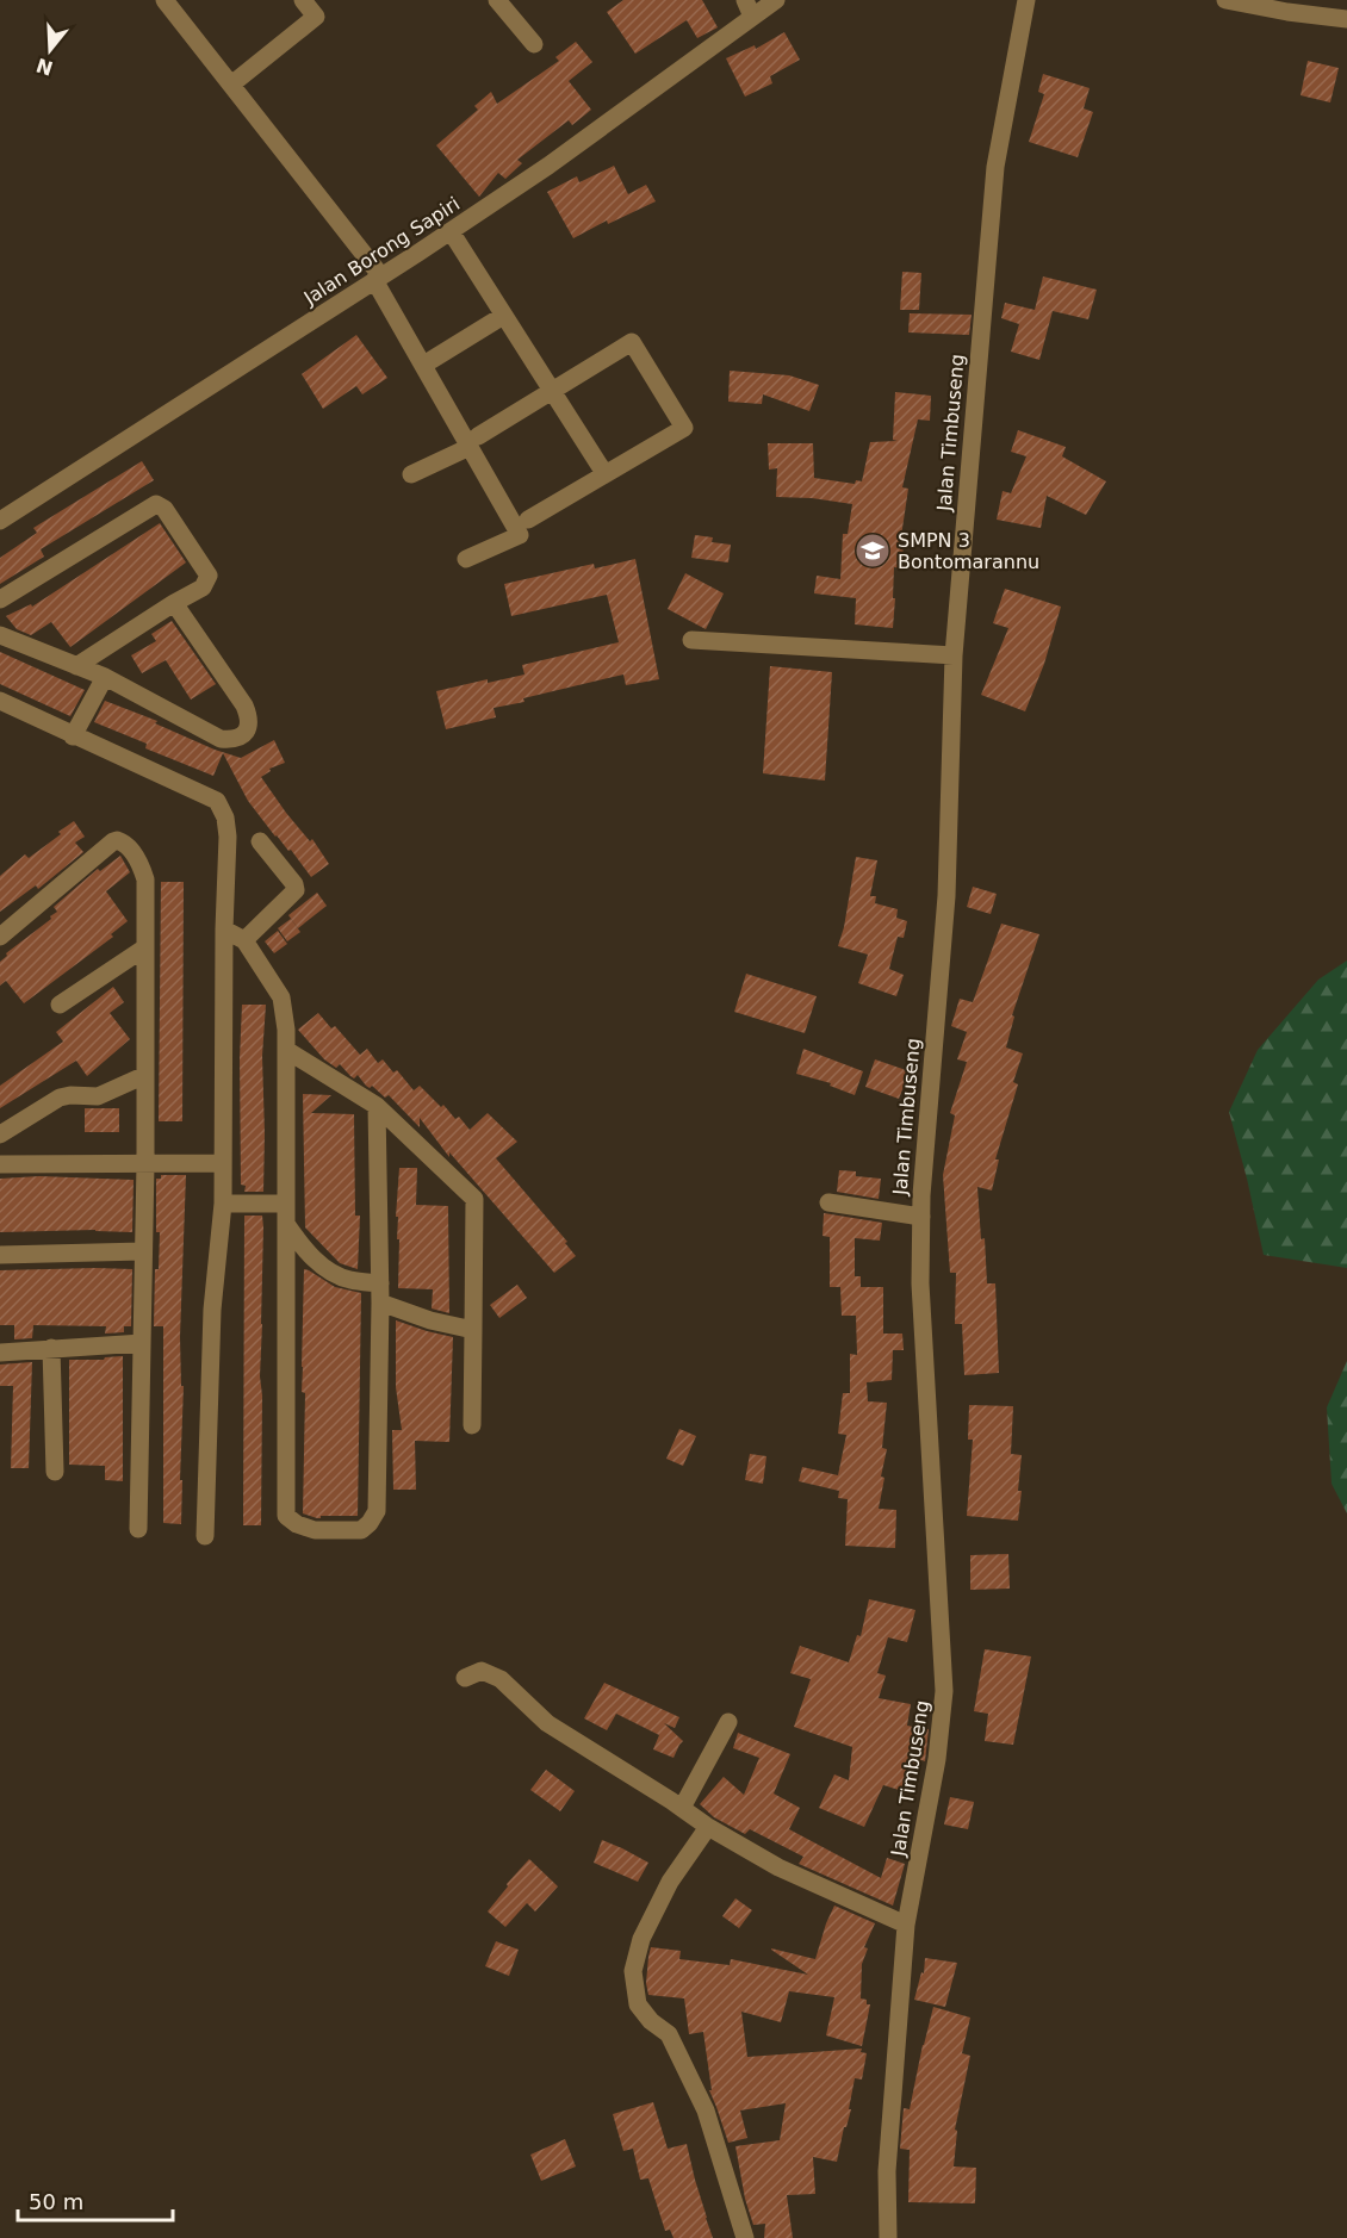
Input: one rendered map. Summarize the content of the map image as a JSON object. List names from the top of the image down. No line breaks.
{"streets":{"street":["Jalan Borong Sapiri","Jalan Timbuseng"]},"places":{"school or university":["SMPN 3 Bontomarannu"]},"scale_bar":"50 m","north":"bottom"}
